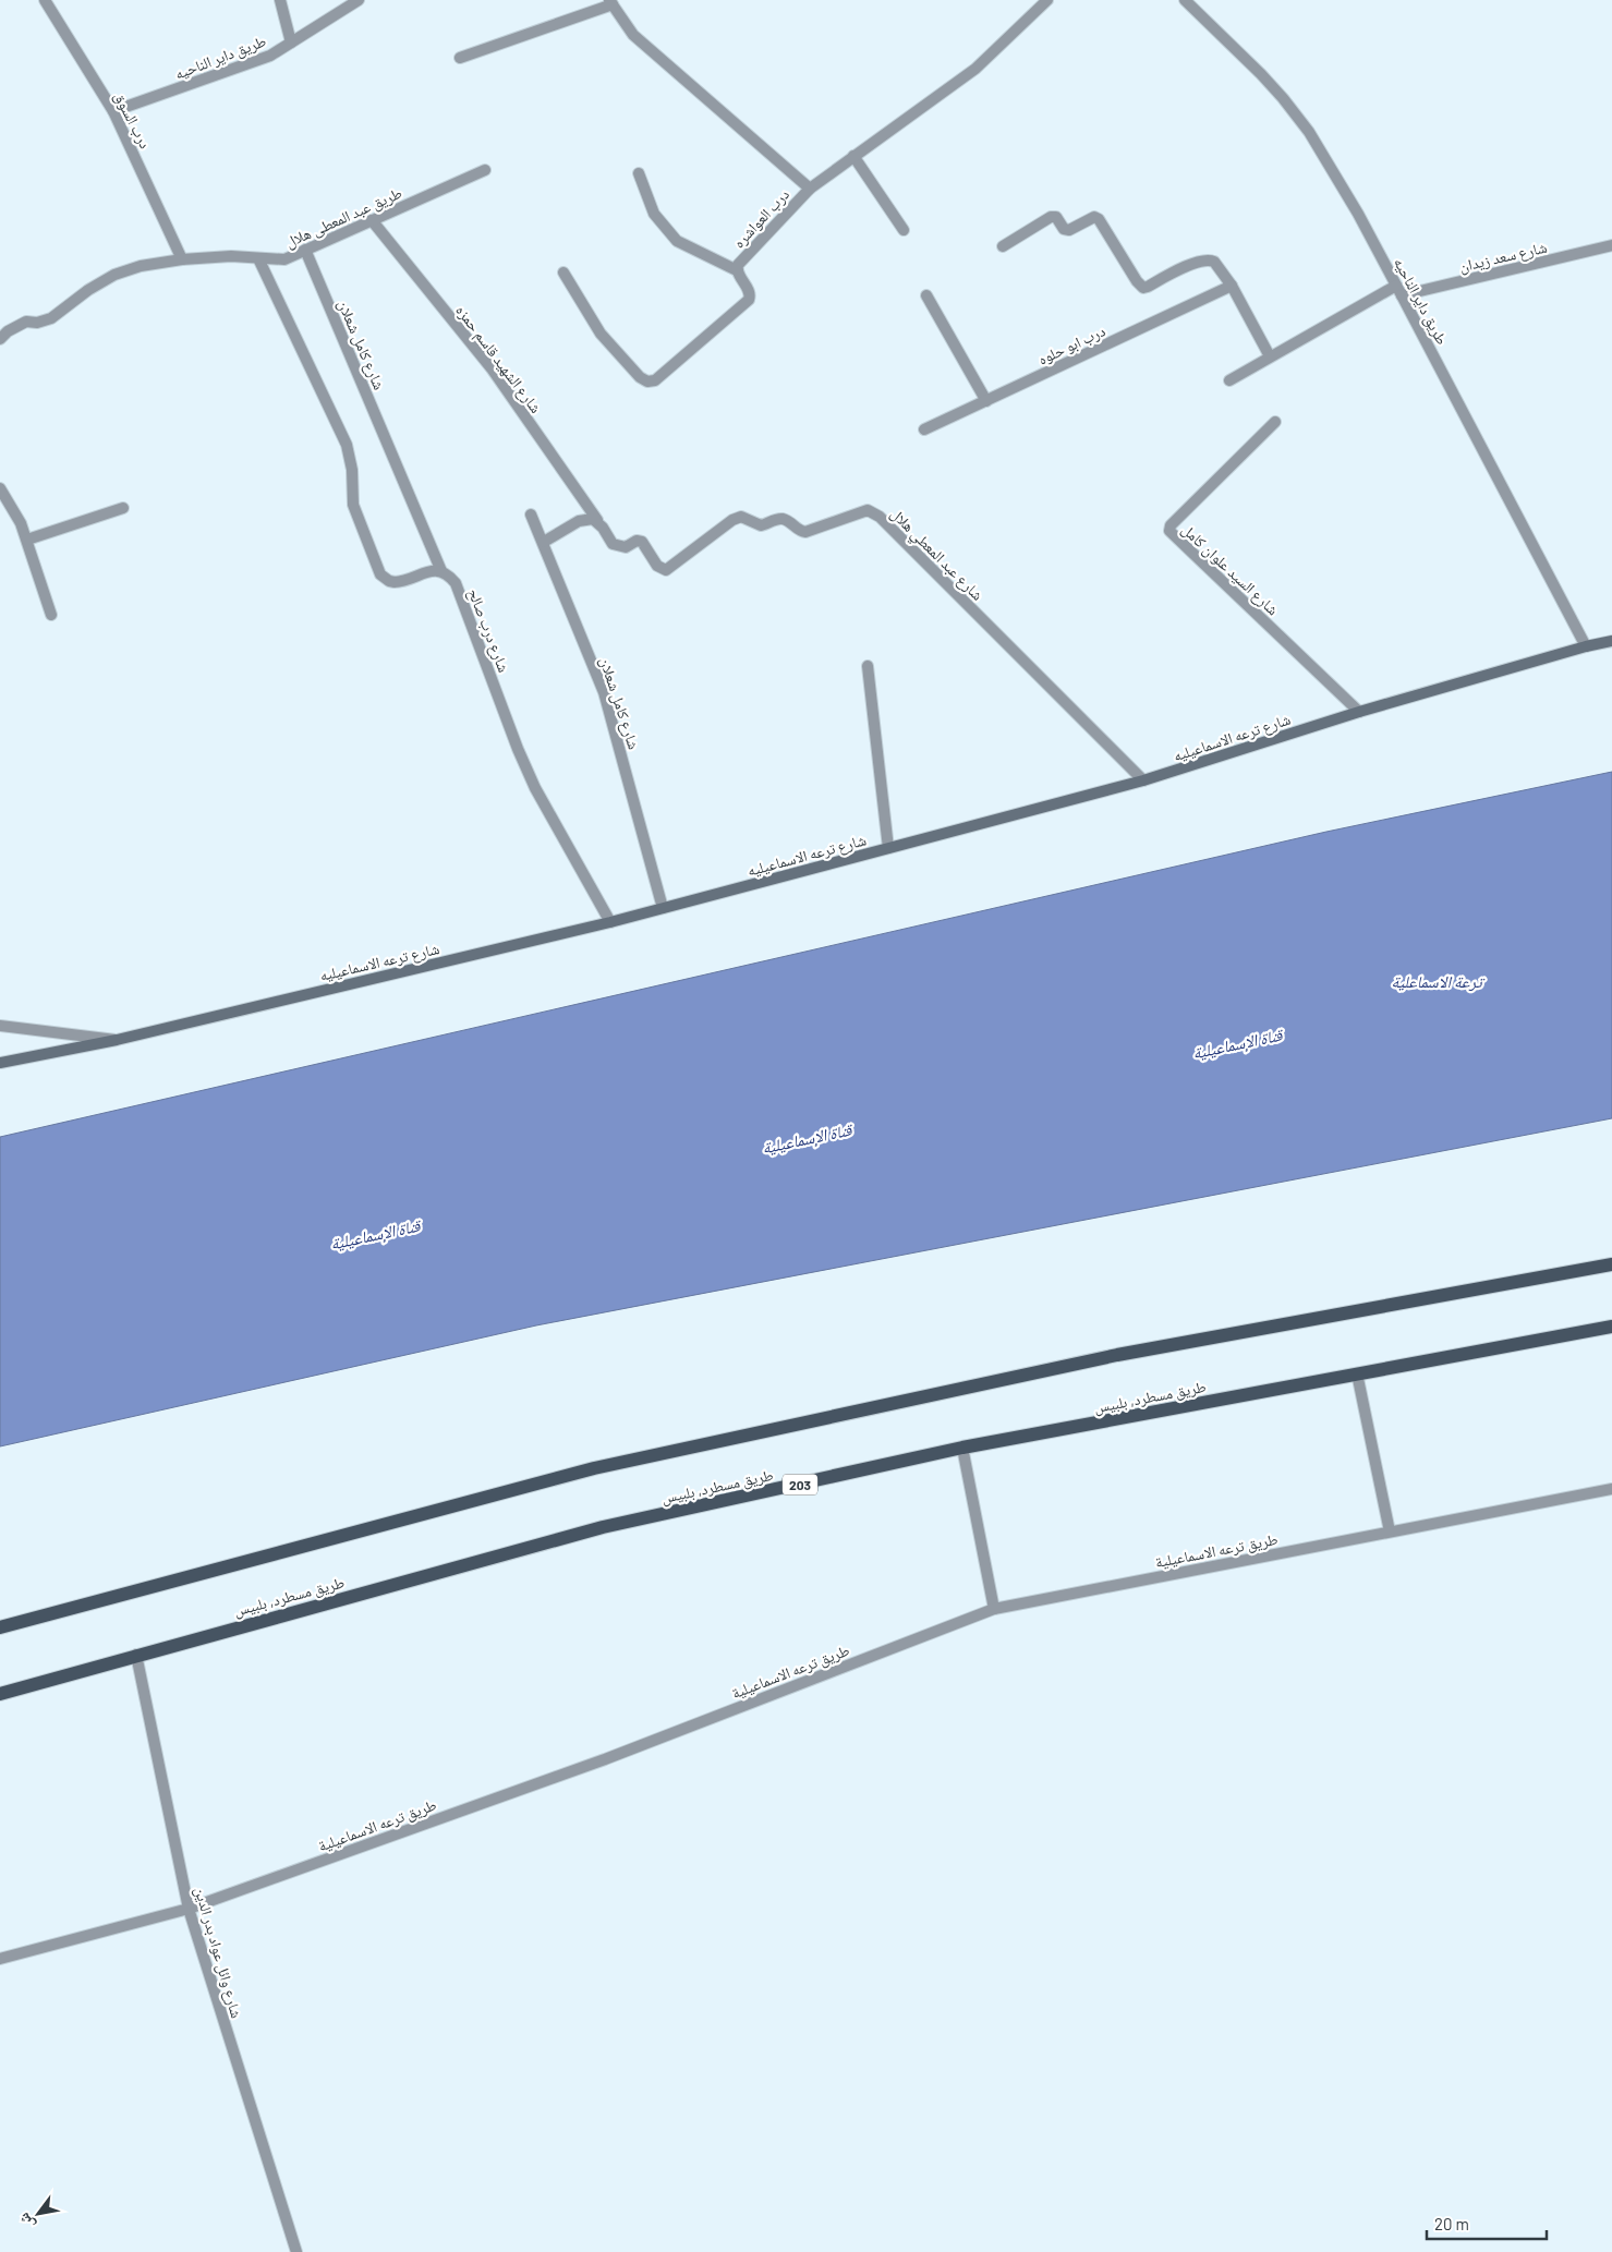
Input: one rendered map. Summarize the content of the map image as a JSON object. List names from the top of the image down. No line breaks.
{"streets":{"main road":["شارع ترعه الاسماعيليه","طريق مسطرد, بلبيس","203"],"street":["طريق داير الناحيه","درب السوق","طريق عبد المعطى هلال","درب العواشره","شارع سعد زيدان","شارع كامل شعلان","درب ابو حلوه","شارع الشهيد قاسم حمزه","شارع عبد المعطي هلال","شارع السيد علوان كامل","شارع درب صالح","طريق ترعه الاسماعيلية","شارع وائل عواد بدر الدين"]},"crossings":[["طريق داير الناحيه","درب السوق"],["طريق داير الناحيه","شارع سعد زيدان"],["طريق داير الناحيه","شارع ترعه الاسماعيليه"],["درب السوق","طريق عبد المعطى هلال"],["طريق عبد المعطى هلال","شارع كامل شعلان"],["طريق عبد المعطى هلال","شارع الشهيد قاسم حمزه"],["شارع كامل شعلان","شارع درب صالح"],["شارع كامل شعلان","شارع ترعه الاسماعيليه"],["شارع الشهيد قاسم حمزه","شارع عبد المعطي هلال"],["شارع عبد المعطي هلال","شارع ترعه الاسماعيليه"],["شارع السيد علوان كامل","شارع ترعه الاسماعيليه"],["شارع درب صالح","شارع ترعه الاسماعيليه"],["طريق مسطرد, بلبيس","شارع وائل عواد بدر الدين"],["طريق ترعه الاسماعيلية","شارع وائل عواد بدر الدين"]],"water":["ترعة الاسماعلية","قناة الإسماعيلية"],"scale_bar":"20 m","north":"bottom left"}
